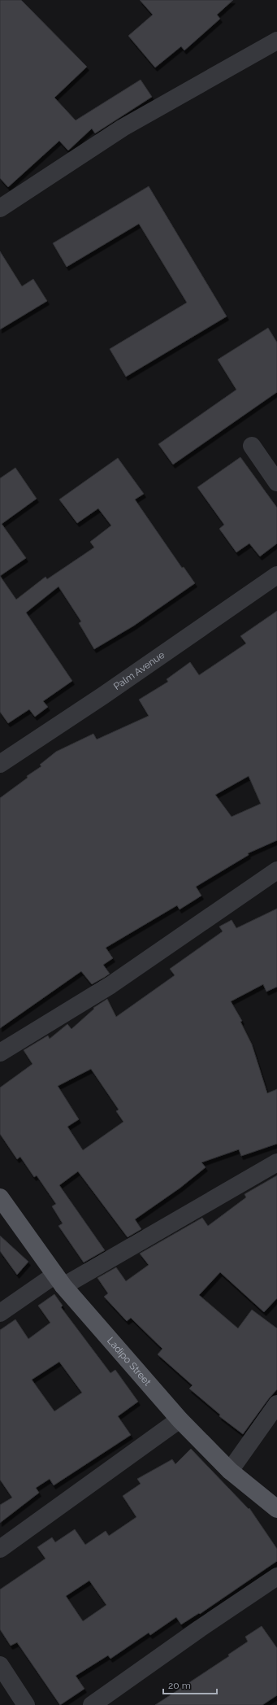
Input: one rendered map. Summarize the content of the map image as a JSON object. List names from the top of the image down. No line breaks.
{"streets":{"main road":["Ladipo Street"],"street":["Palm Avenue"]},"scale_bar":"20 m"}
